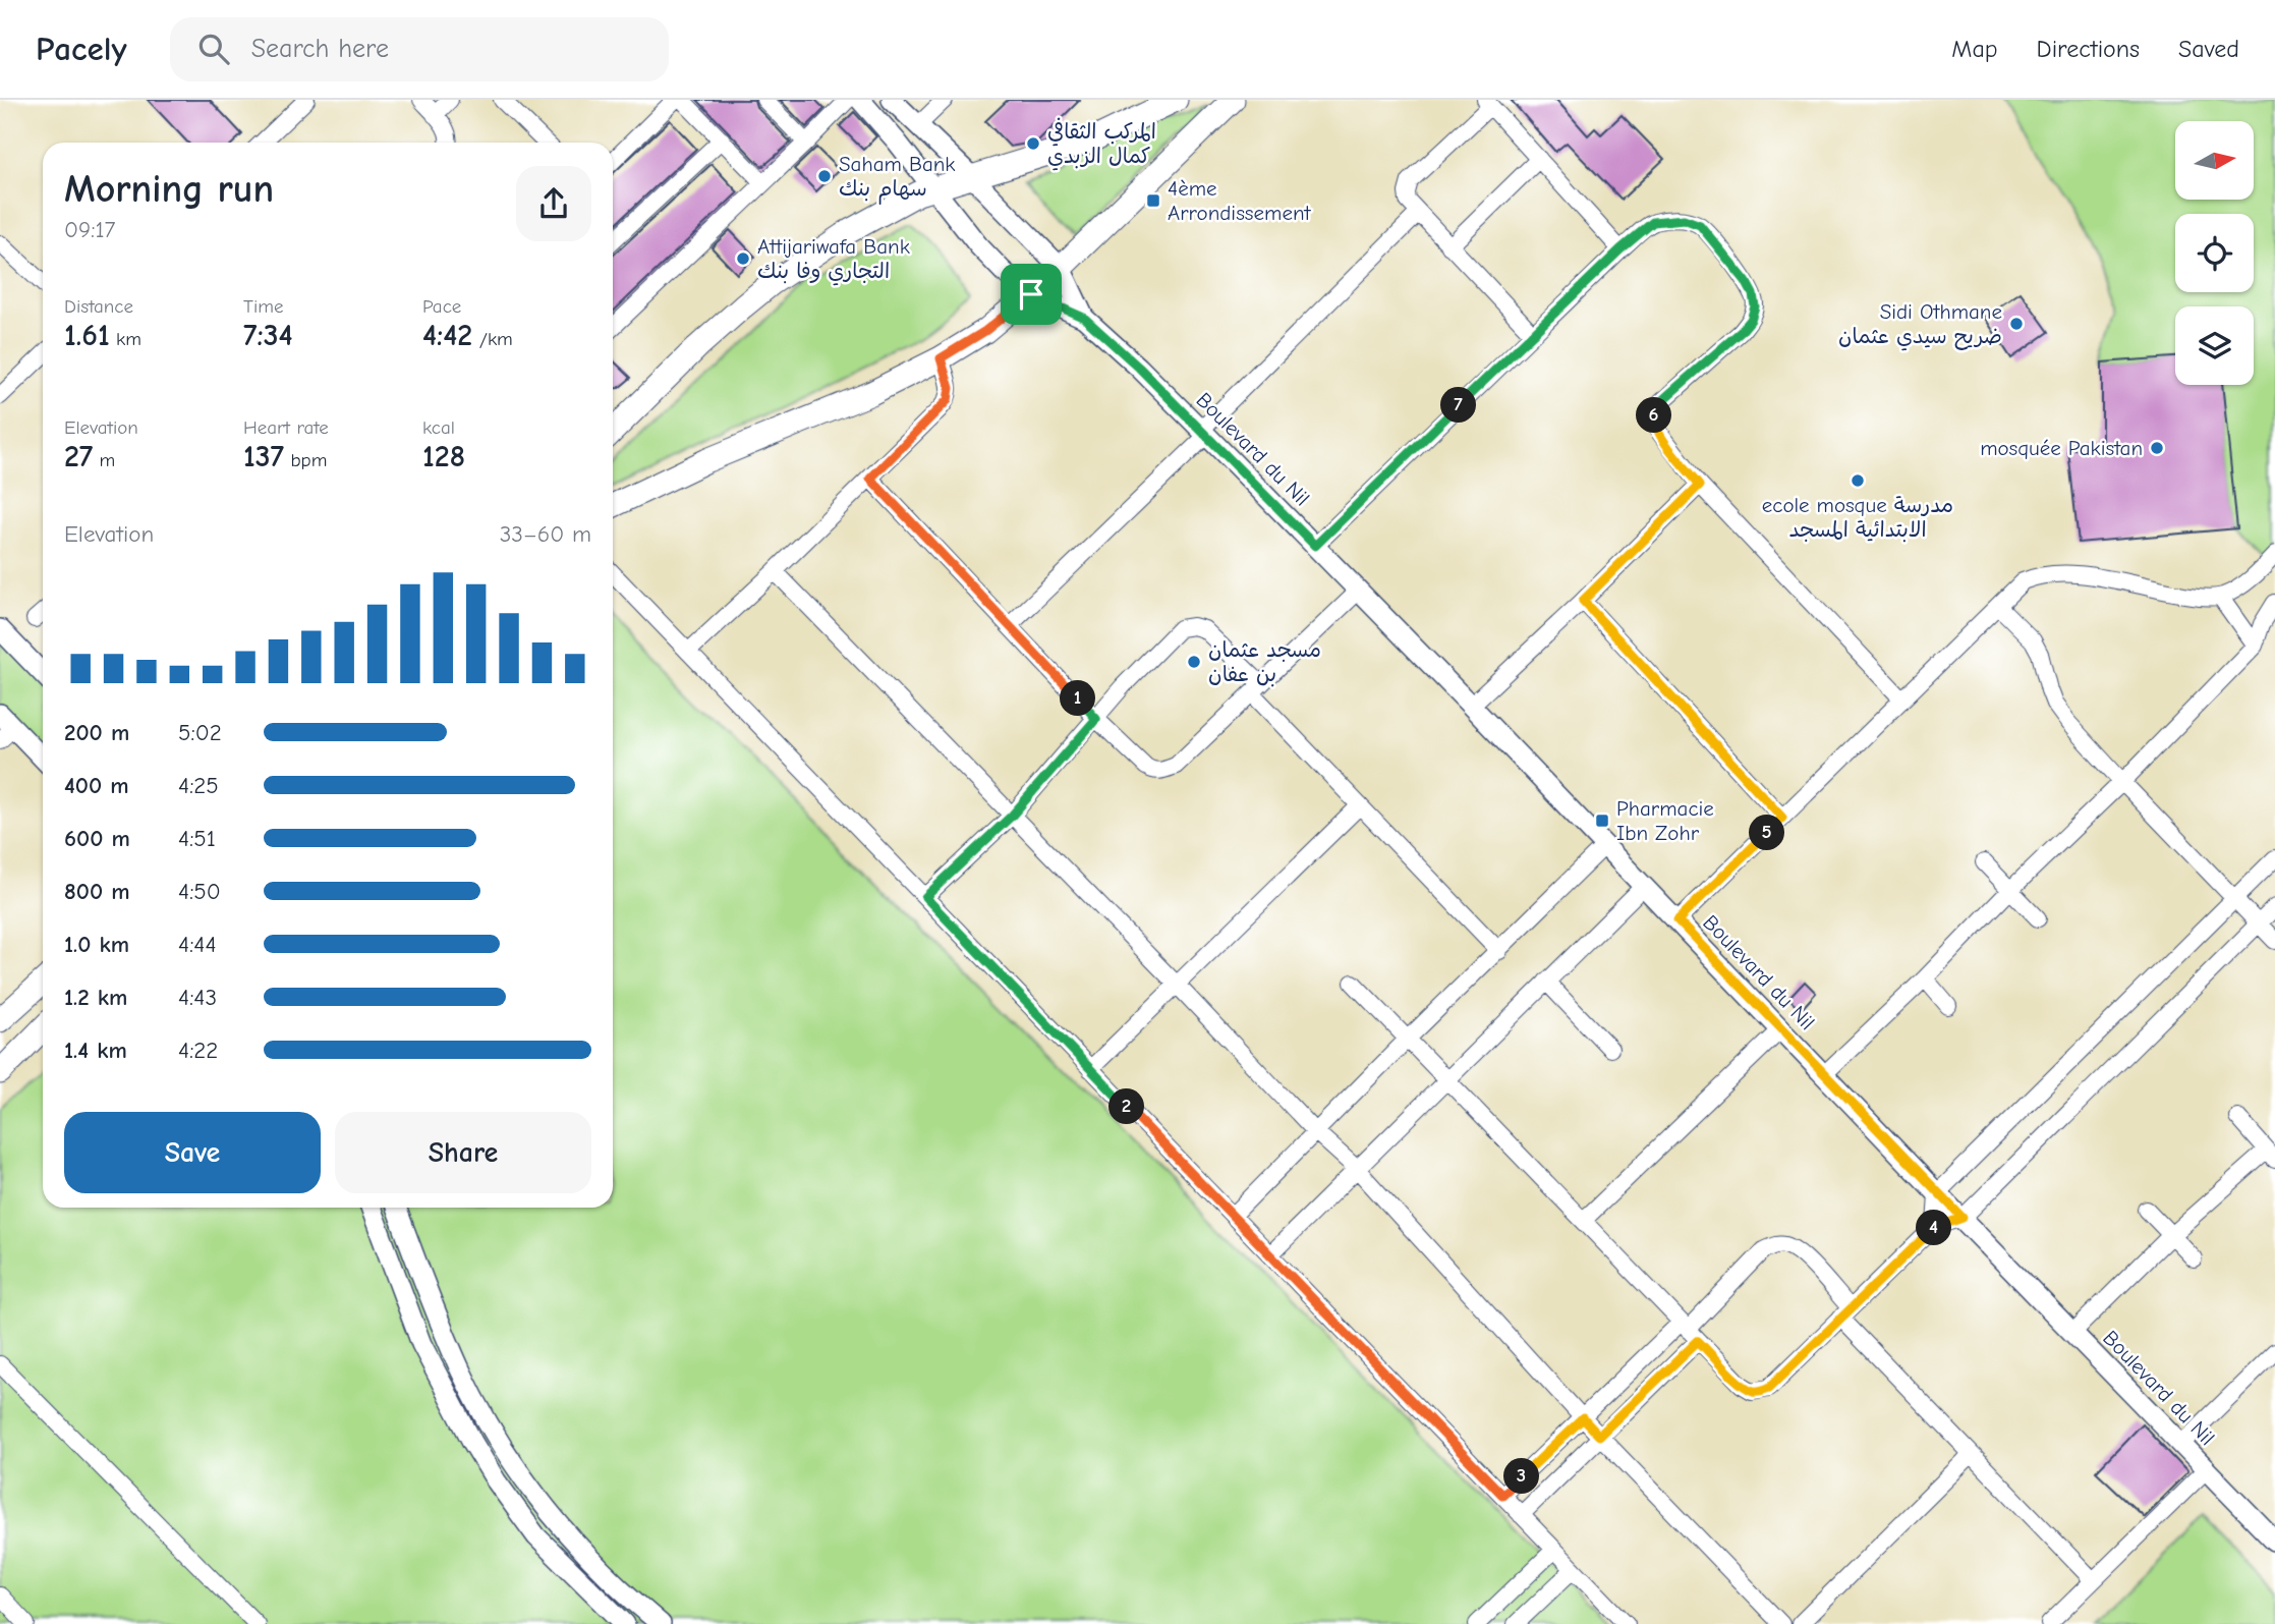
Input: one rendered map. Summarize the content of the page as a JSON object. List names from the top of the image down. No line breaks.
{"streets":{"street":["Boulevard du Nil"]},"places":{"other":["المركب الثقافي كمال الزبدي","Saham Bank سهام بنك","Attijariwafa Bank التجاري وفا بنك","Sidi Othmane ضريح سيدي عثمان","mosquée Pakistan","ecole mosque مدرسة الابتدائية المسجد","مسجد عثمان بن عفان"],"transit":["4ème Arrondissement","Pharmacie Ibn Zohr"]},"north":"right","page":{"header":"Pacely","search":"Search here","nav":["Map","Directions","Saved"],"heading":["Morning run","09:17"],"stats":[["Distance","1.61 km"],["Time","7:34"],["Pace","4:42 /km"],["Elevation","27 m"],["Heart rate","137 bpm"],["kcal","128"]],"pins":["7","6","1","5","2","4","3"],"chart":["Elevation","33–60 m"],"list":[{"name":"200 m","note":"5:02"},{"name":"400 m","note":"4:25"},{"name":"600 m","note":"4:51"},{"name":"800 m","note":"4:50"},{"name":"1.0 km","note":"4:44"},{"name":"1.2 km","note":"4:43"},{"name":"1.4 km","note":"4:22"}],"buttons":["Save","Share"]}}
